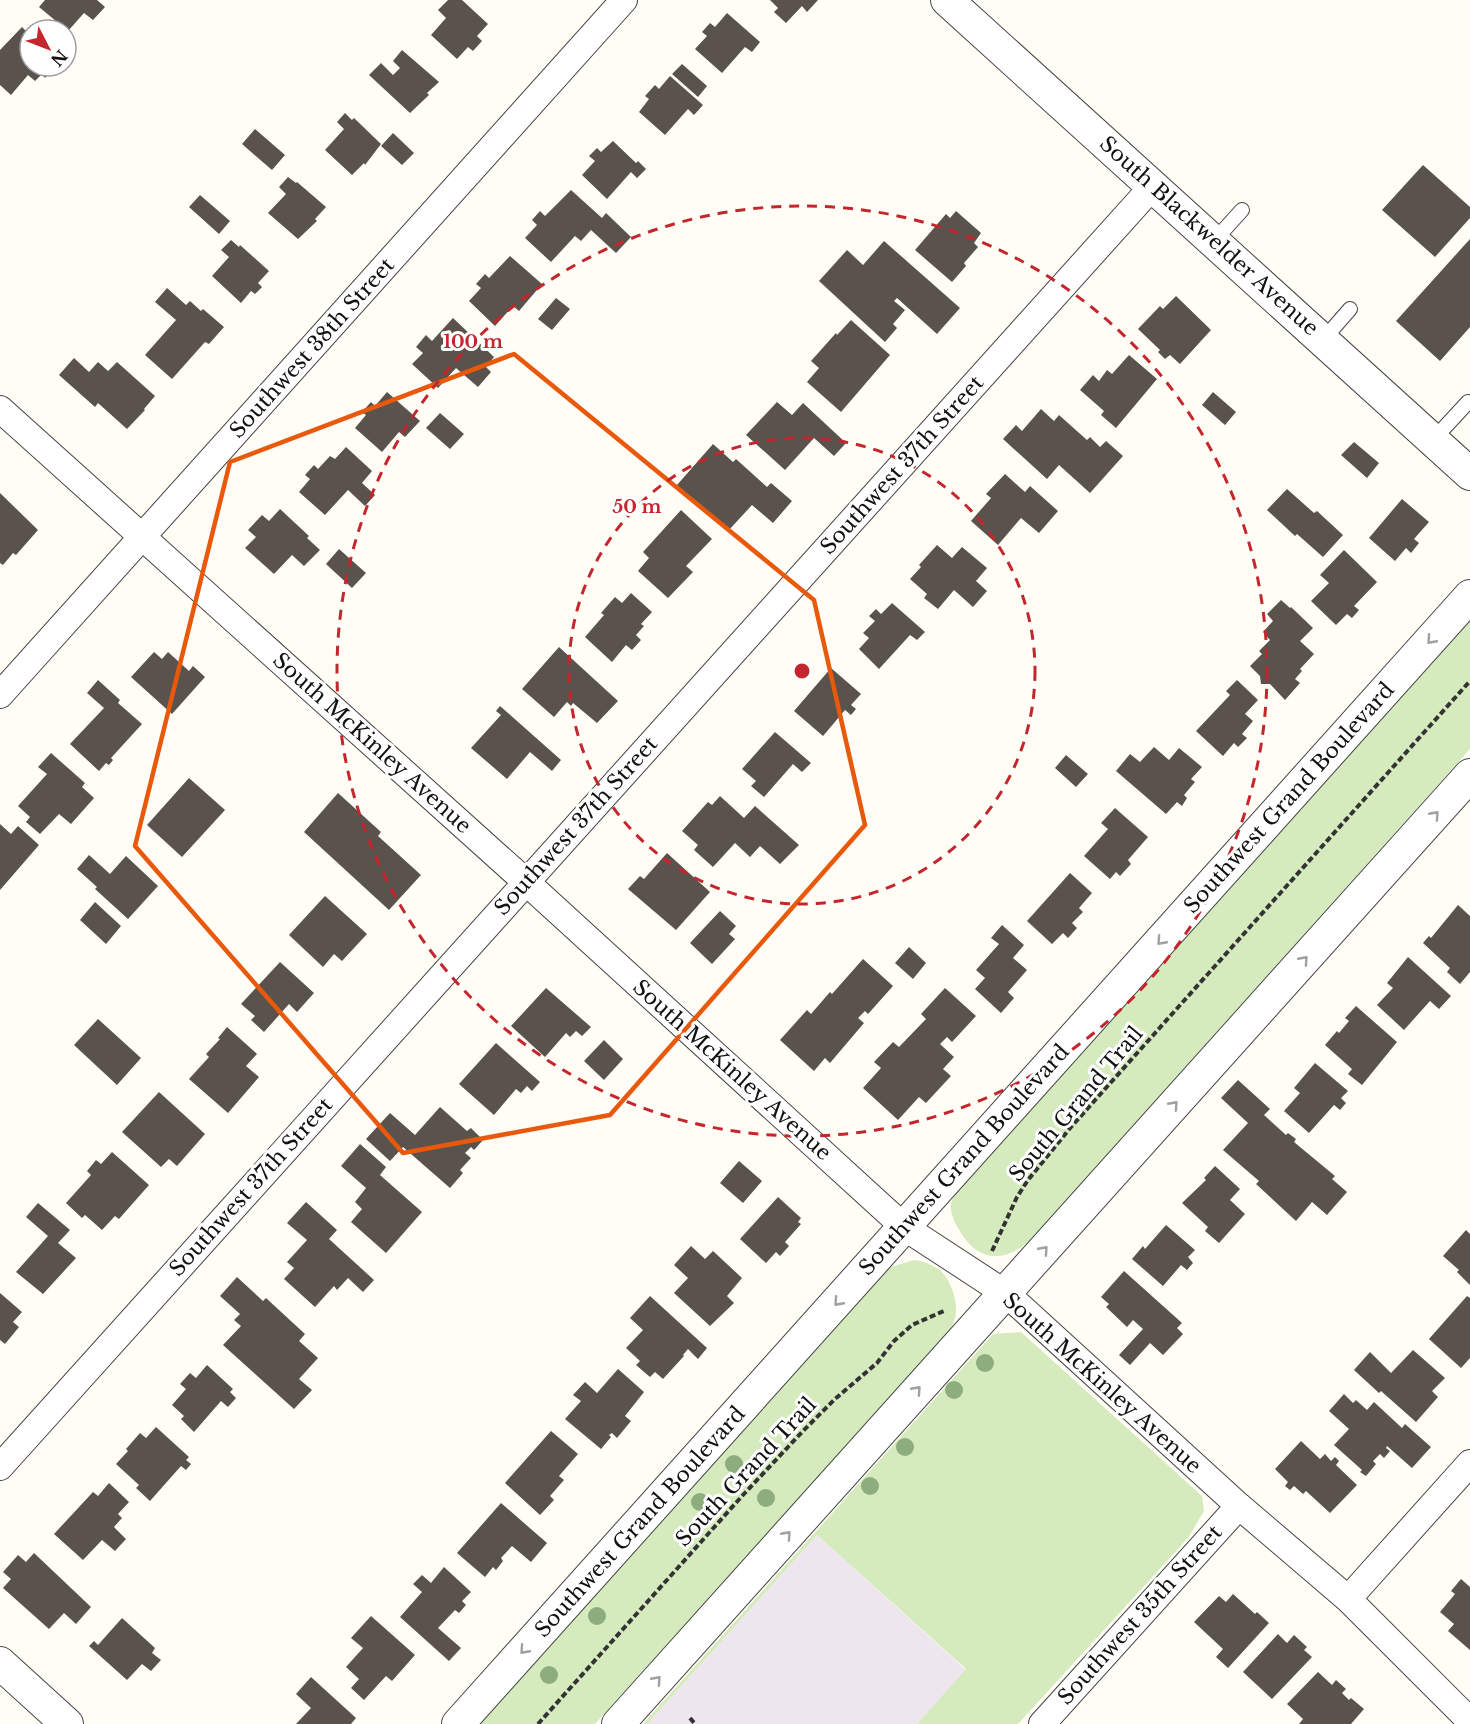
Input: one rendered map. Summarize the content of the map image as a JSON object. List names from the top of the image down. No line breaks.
{"streets":{"street":["South Blackwelder Avenue","Southwest 38th Street","Southwest 37th Street","South McKinley Avenue","Southwest Grand Boulevard","Southwest 35th Street"],"path":["South Grand Trail"]},"crossings":[["South Blackwelder Avenue","Southwest 37th Street"],["Southwest 38th Street","South McKinley Avenue"],["Southwest 37th Street","South McKinley Avenue"],["South McKinley Avenue","Southwest Grand Boulevard"],["South McKinley Avenue","South Grand Trail"],["South McKinley Avenue","Southwest 35th Street"]],"north":"bottom right","rings":["100 m","50 m"]}
